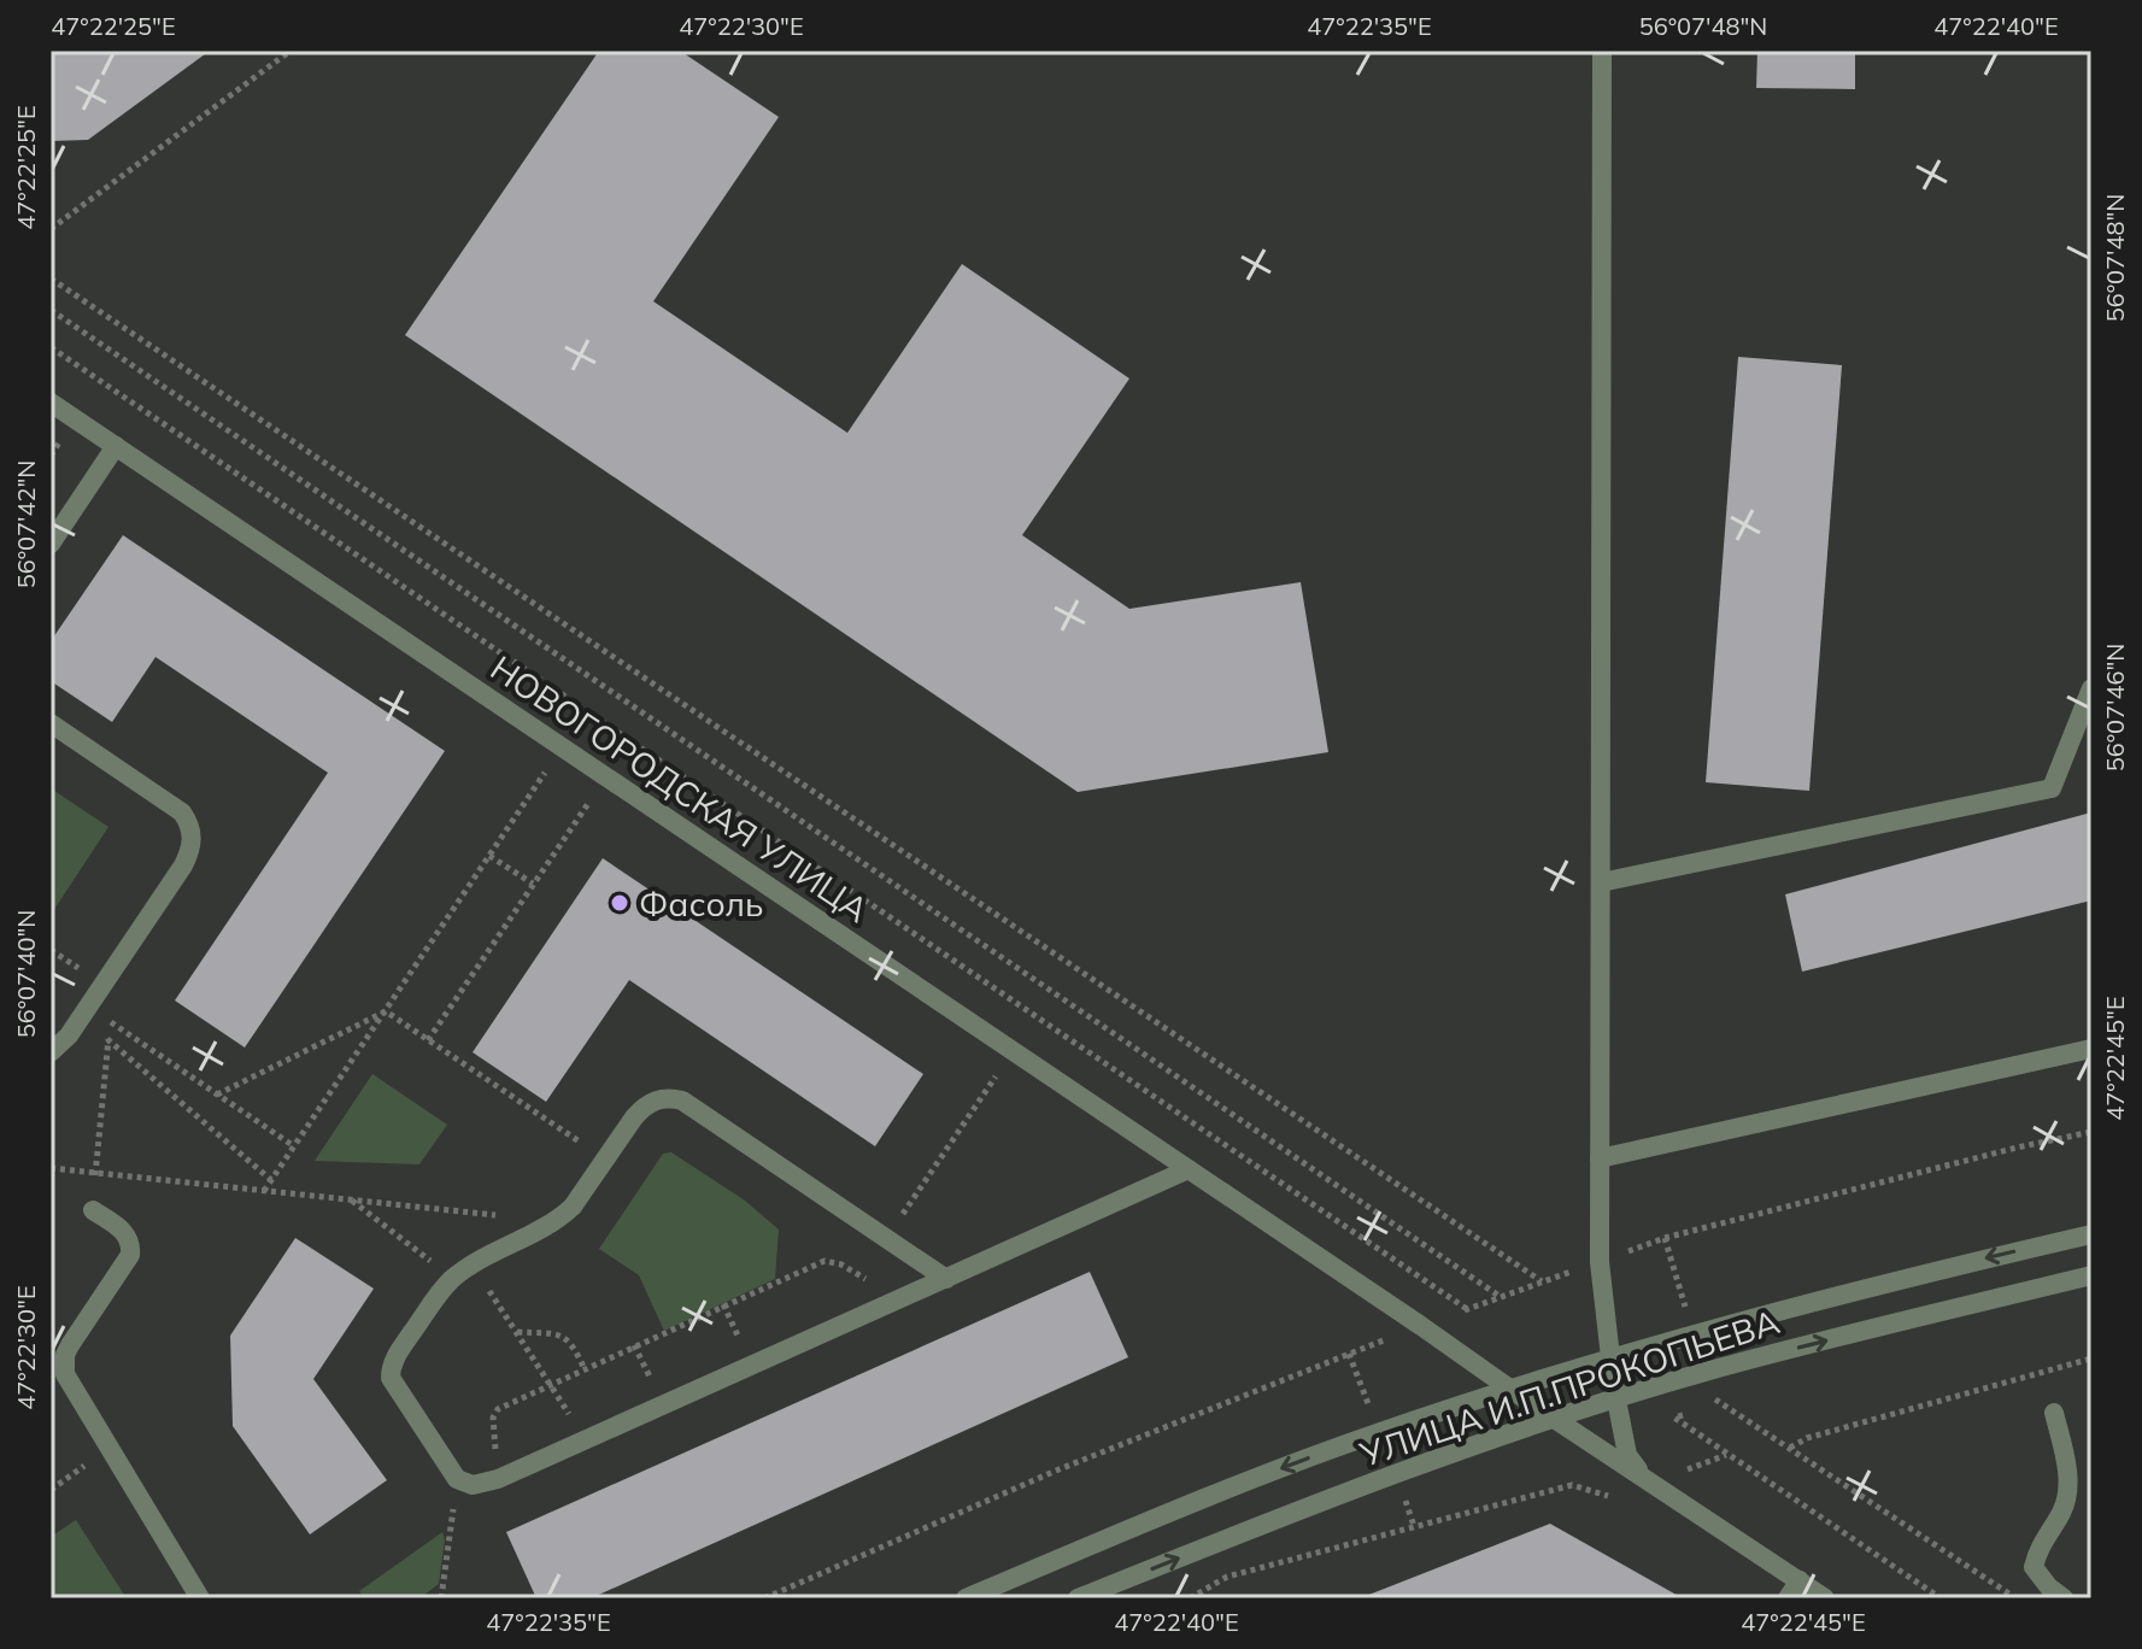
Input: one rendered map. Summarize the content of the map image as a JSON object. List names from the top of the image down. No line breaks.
{"streets":{"street":["НОВОГОРОДСКАЯ УЛИЦА","УЛИЦА И.П.ПРОКОПЬЕВА"]},"crossings":[["НОВОГОРОДСКАЯ УЛИЦА","УЛИЦА И.П.ПРОКОПЬЕВА"]],"places":["Фасоль"],"coordinates":["47°22'25\"E","47°22'30\"E","47°22'35\"E","56°07'48\"N","47°22'40\"E","56°07'42\"N","56°07'46\"N","56°07'40\"N","47°22'45\"E"]}
